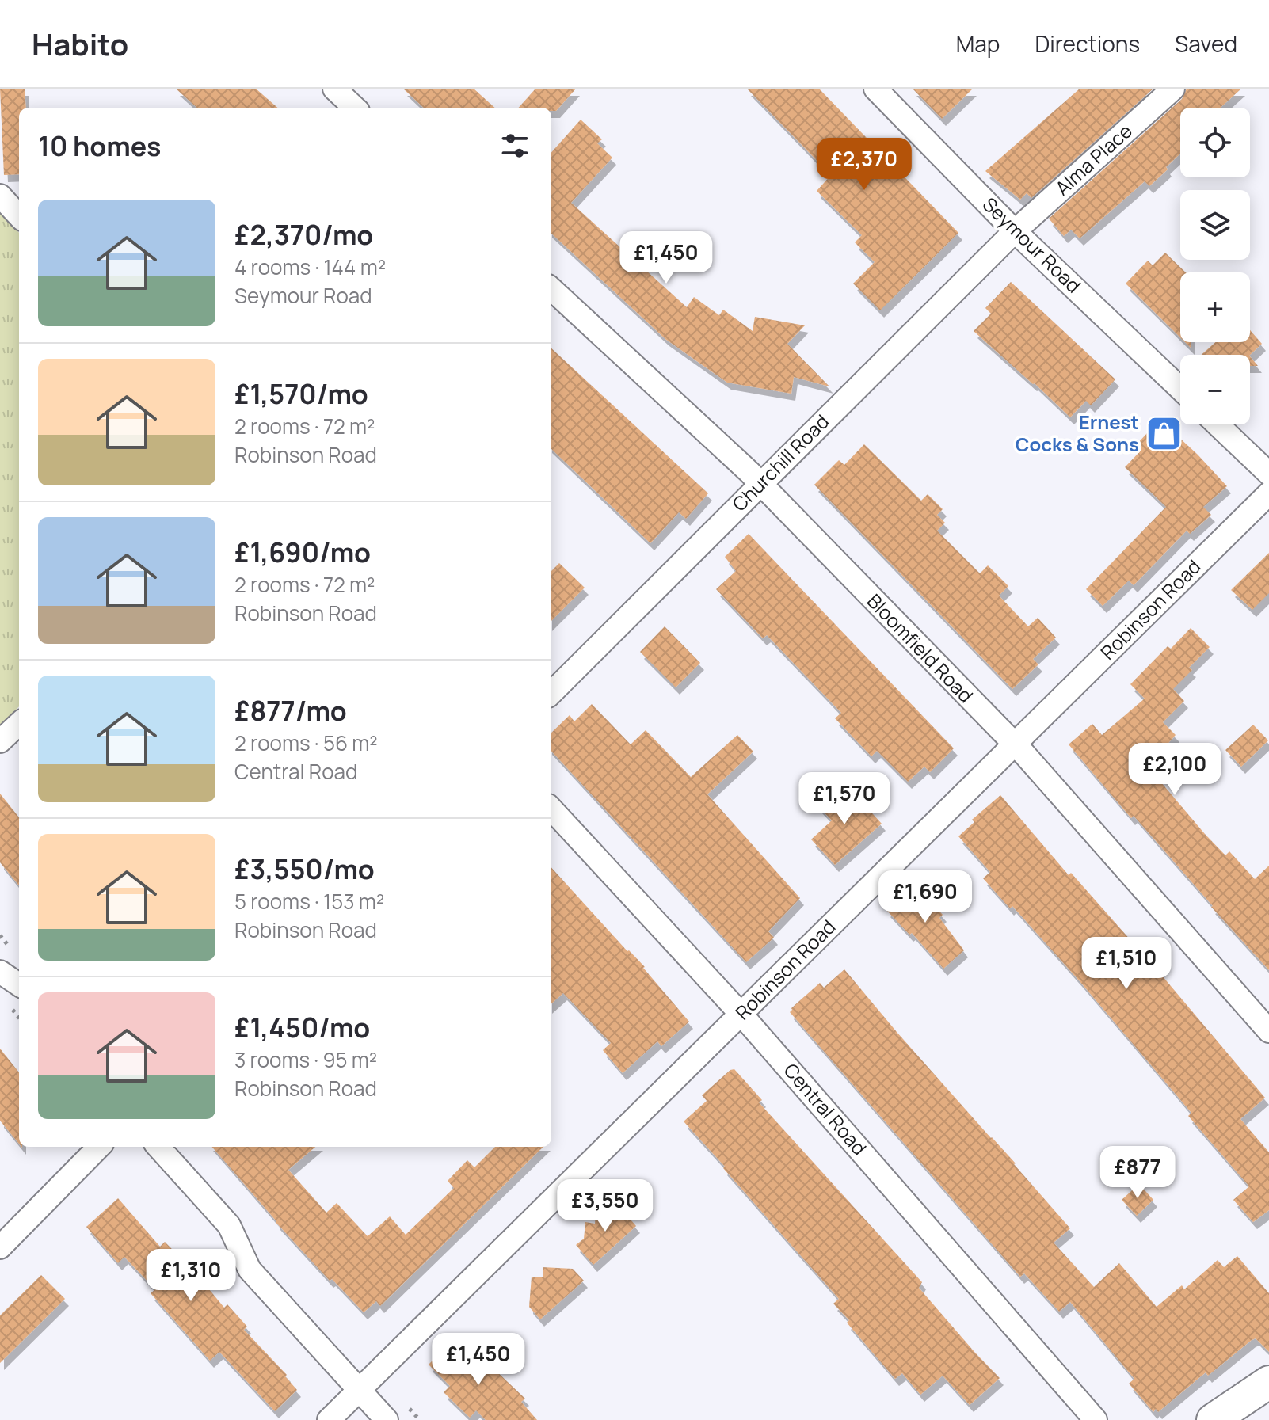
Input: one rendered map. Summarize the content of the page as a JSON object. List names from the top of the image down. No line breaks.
{"streets":{"street":["Alma Place","Seymour Road","Churchill Road","Robinson Road","Bloomfield Road","Central Road"]},"crossings":[["Alma Place","Seymour Road"],["Alma Place","Churchill Road"],["Seymour Road","Churchill Road"],["Churchill Road","Bloomfield Road"],["Robinson Road","Bloomfield Road"],["Robinson Road","Central Road"]],"places":{"shop":["Ernest Cocks & Sons"]},"page":{"header":"Habito","nav":["Map","Directions","Saved"],"map_buttons":["+","−"],"heading":"10 homes","price":["£2,370","£1,450","£2,100","£1,570","£1,690","£1,510","£877","£3,550","£1,310","£1,450"],"list":[{"name":"£2,370/mo","note":"4 rooms · 144 m² · Seymour Road"},{"name":"£1,570/mo","note":"2 rooms · 72 m² · Robinson Road"},{"name":"£1,690/mo","note":"2 rooms · 72 m² · Robinson Road"},{"name":"£877/mo","note":"2 rooms · 56 m² · Central Road"},{"name":"£3,550/mo","note":"5 rooms · 153 m² · Robinson Road"},{"name":"£1,450/mo","note":"3 rooms · 95 m² · Robinson Road"}]}}
